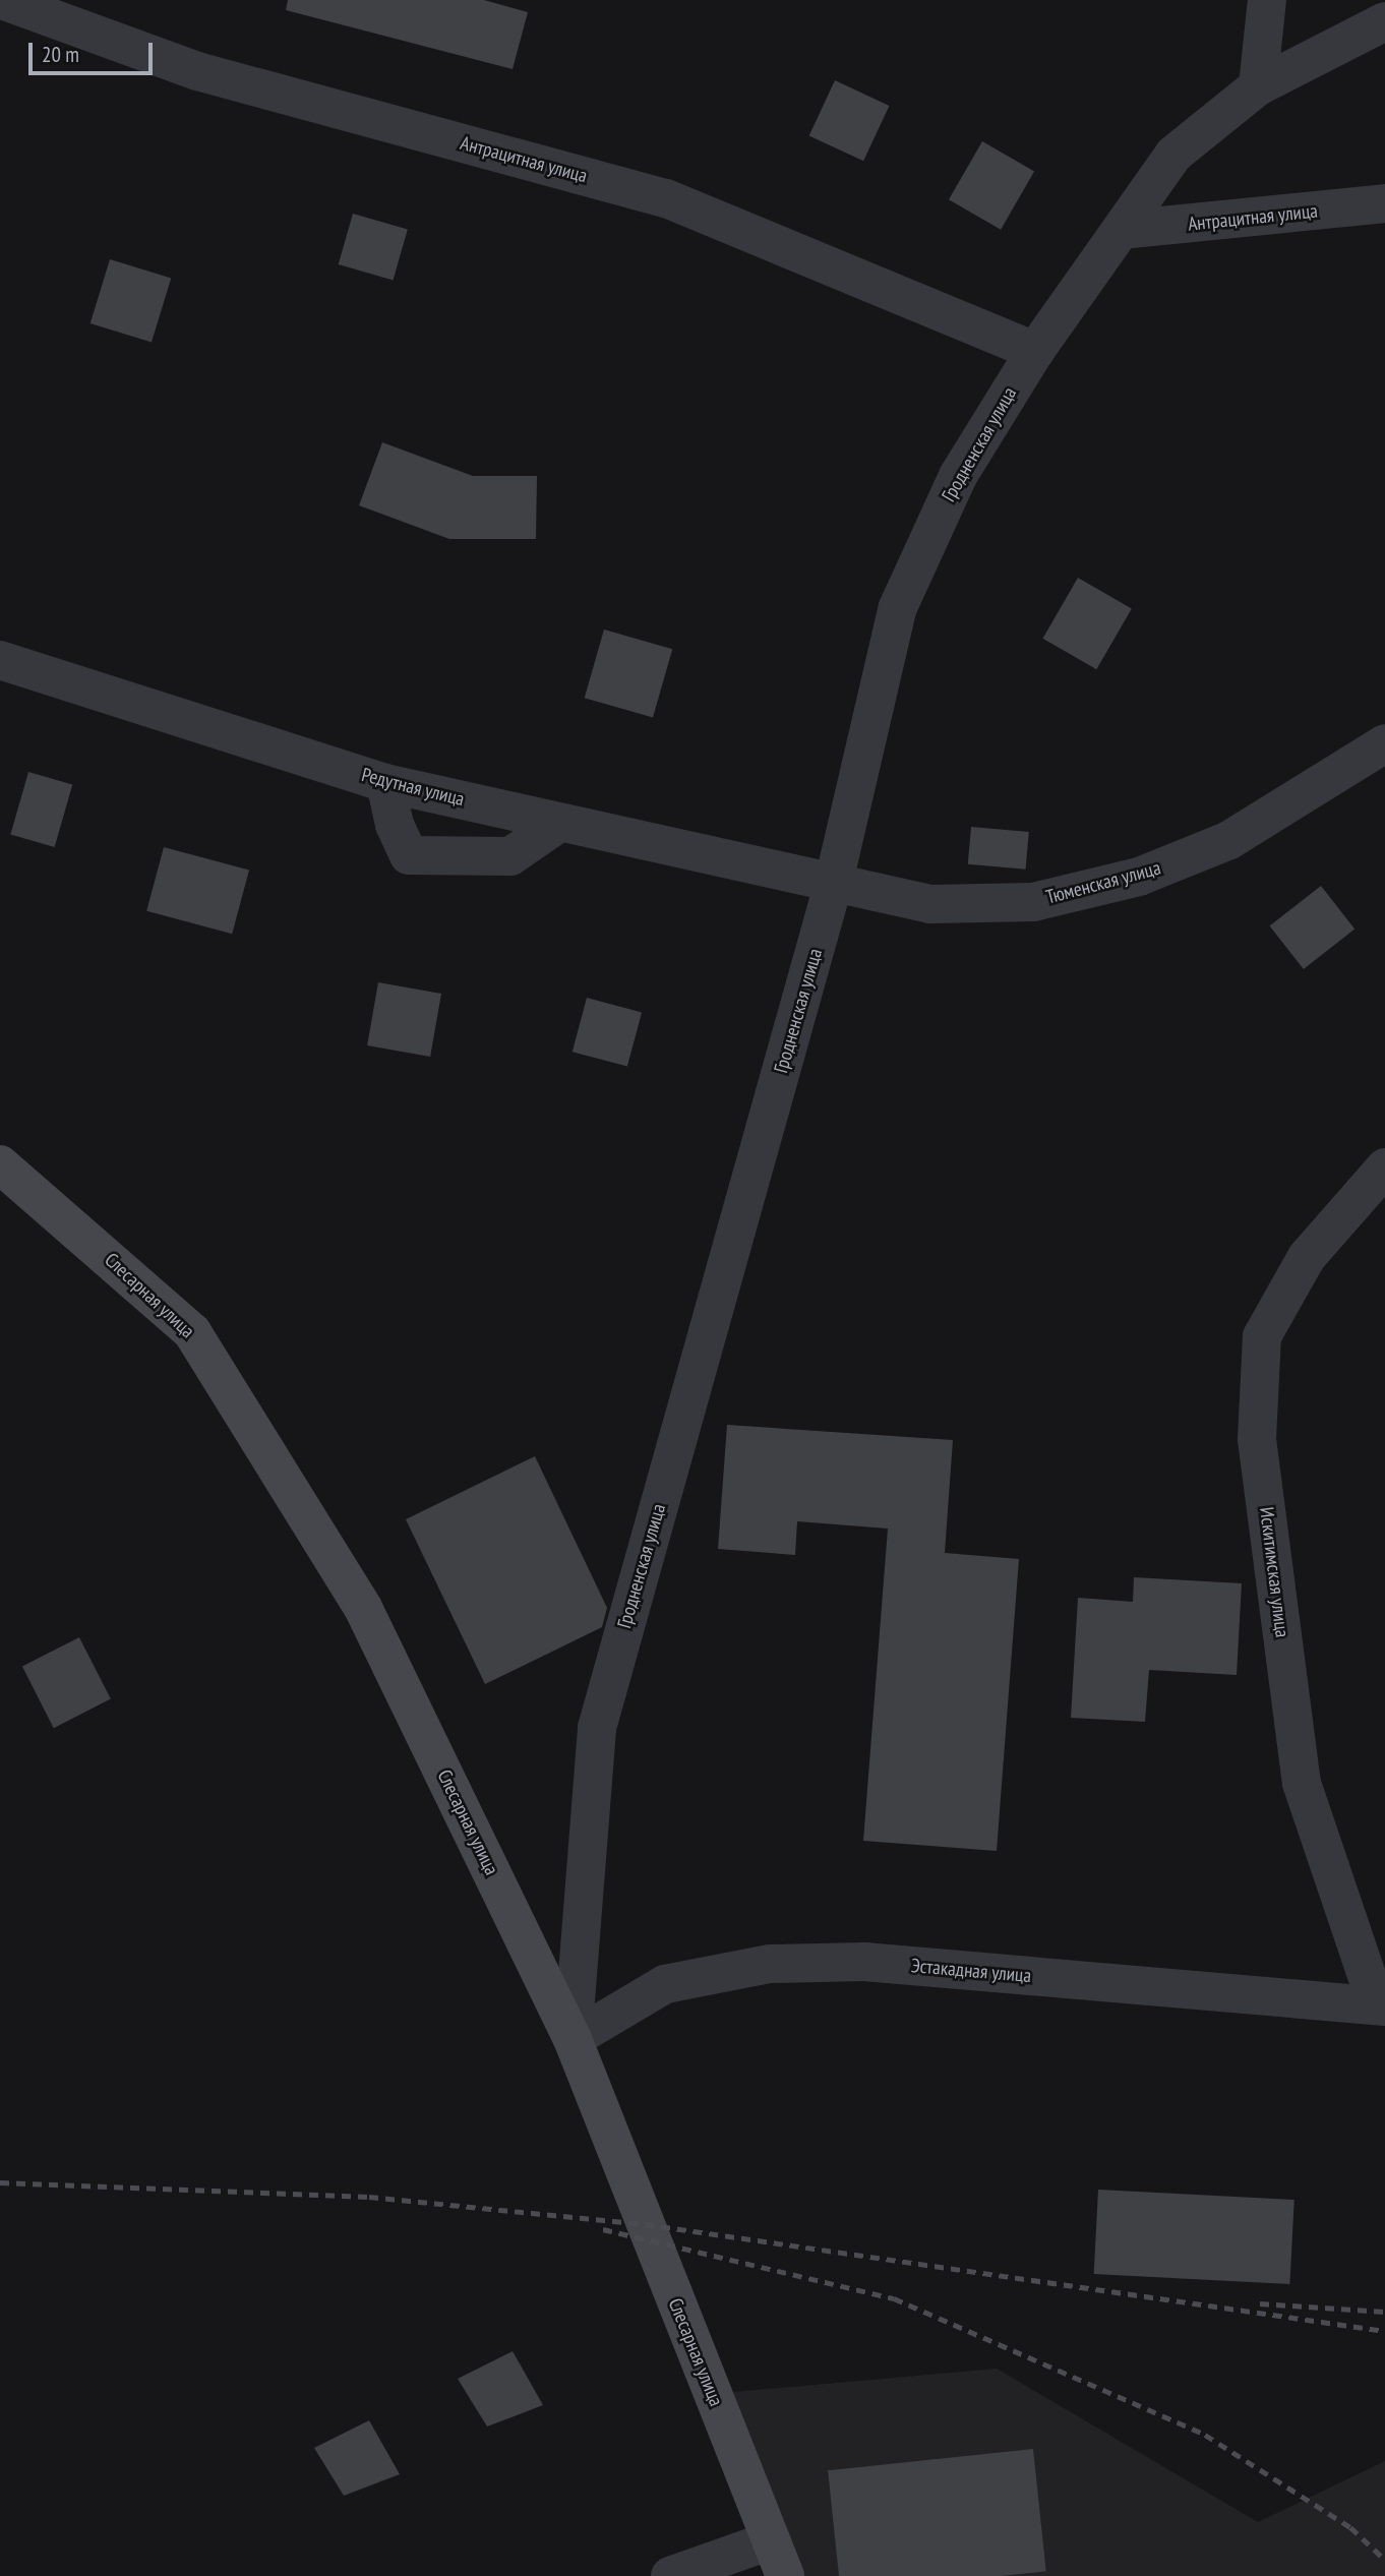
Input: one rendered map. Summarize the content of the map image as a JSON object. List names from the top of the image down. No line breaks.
{"streets":{"main road":["Слесарная улица"],"street":["Антрацитная улица","Гродненская улица","Редутная улица","Тюменская улица","Искитимская улица","Эстакадная улица"]},"crossings":[["Антрацитная улица","Гродненская улица"],["Гродненская улица","Редутная улица"],["Гродненская улица","Тюменская улица"],["Гродненская улица","Слесарная улица"],["Гродненская улица","Эстакадная улица"],["Редутная улица","Тюменская улица"],["Слесарная улица","Эстакадная улица"],["Искитимская улица","Эстакадная улица"]],"scale_bar":"20 m"}
